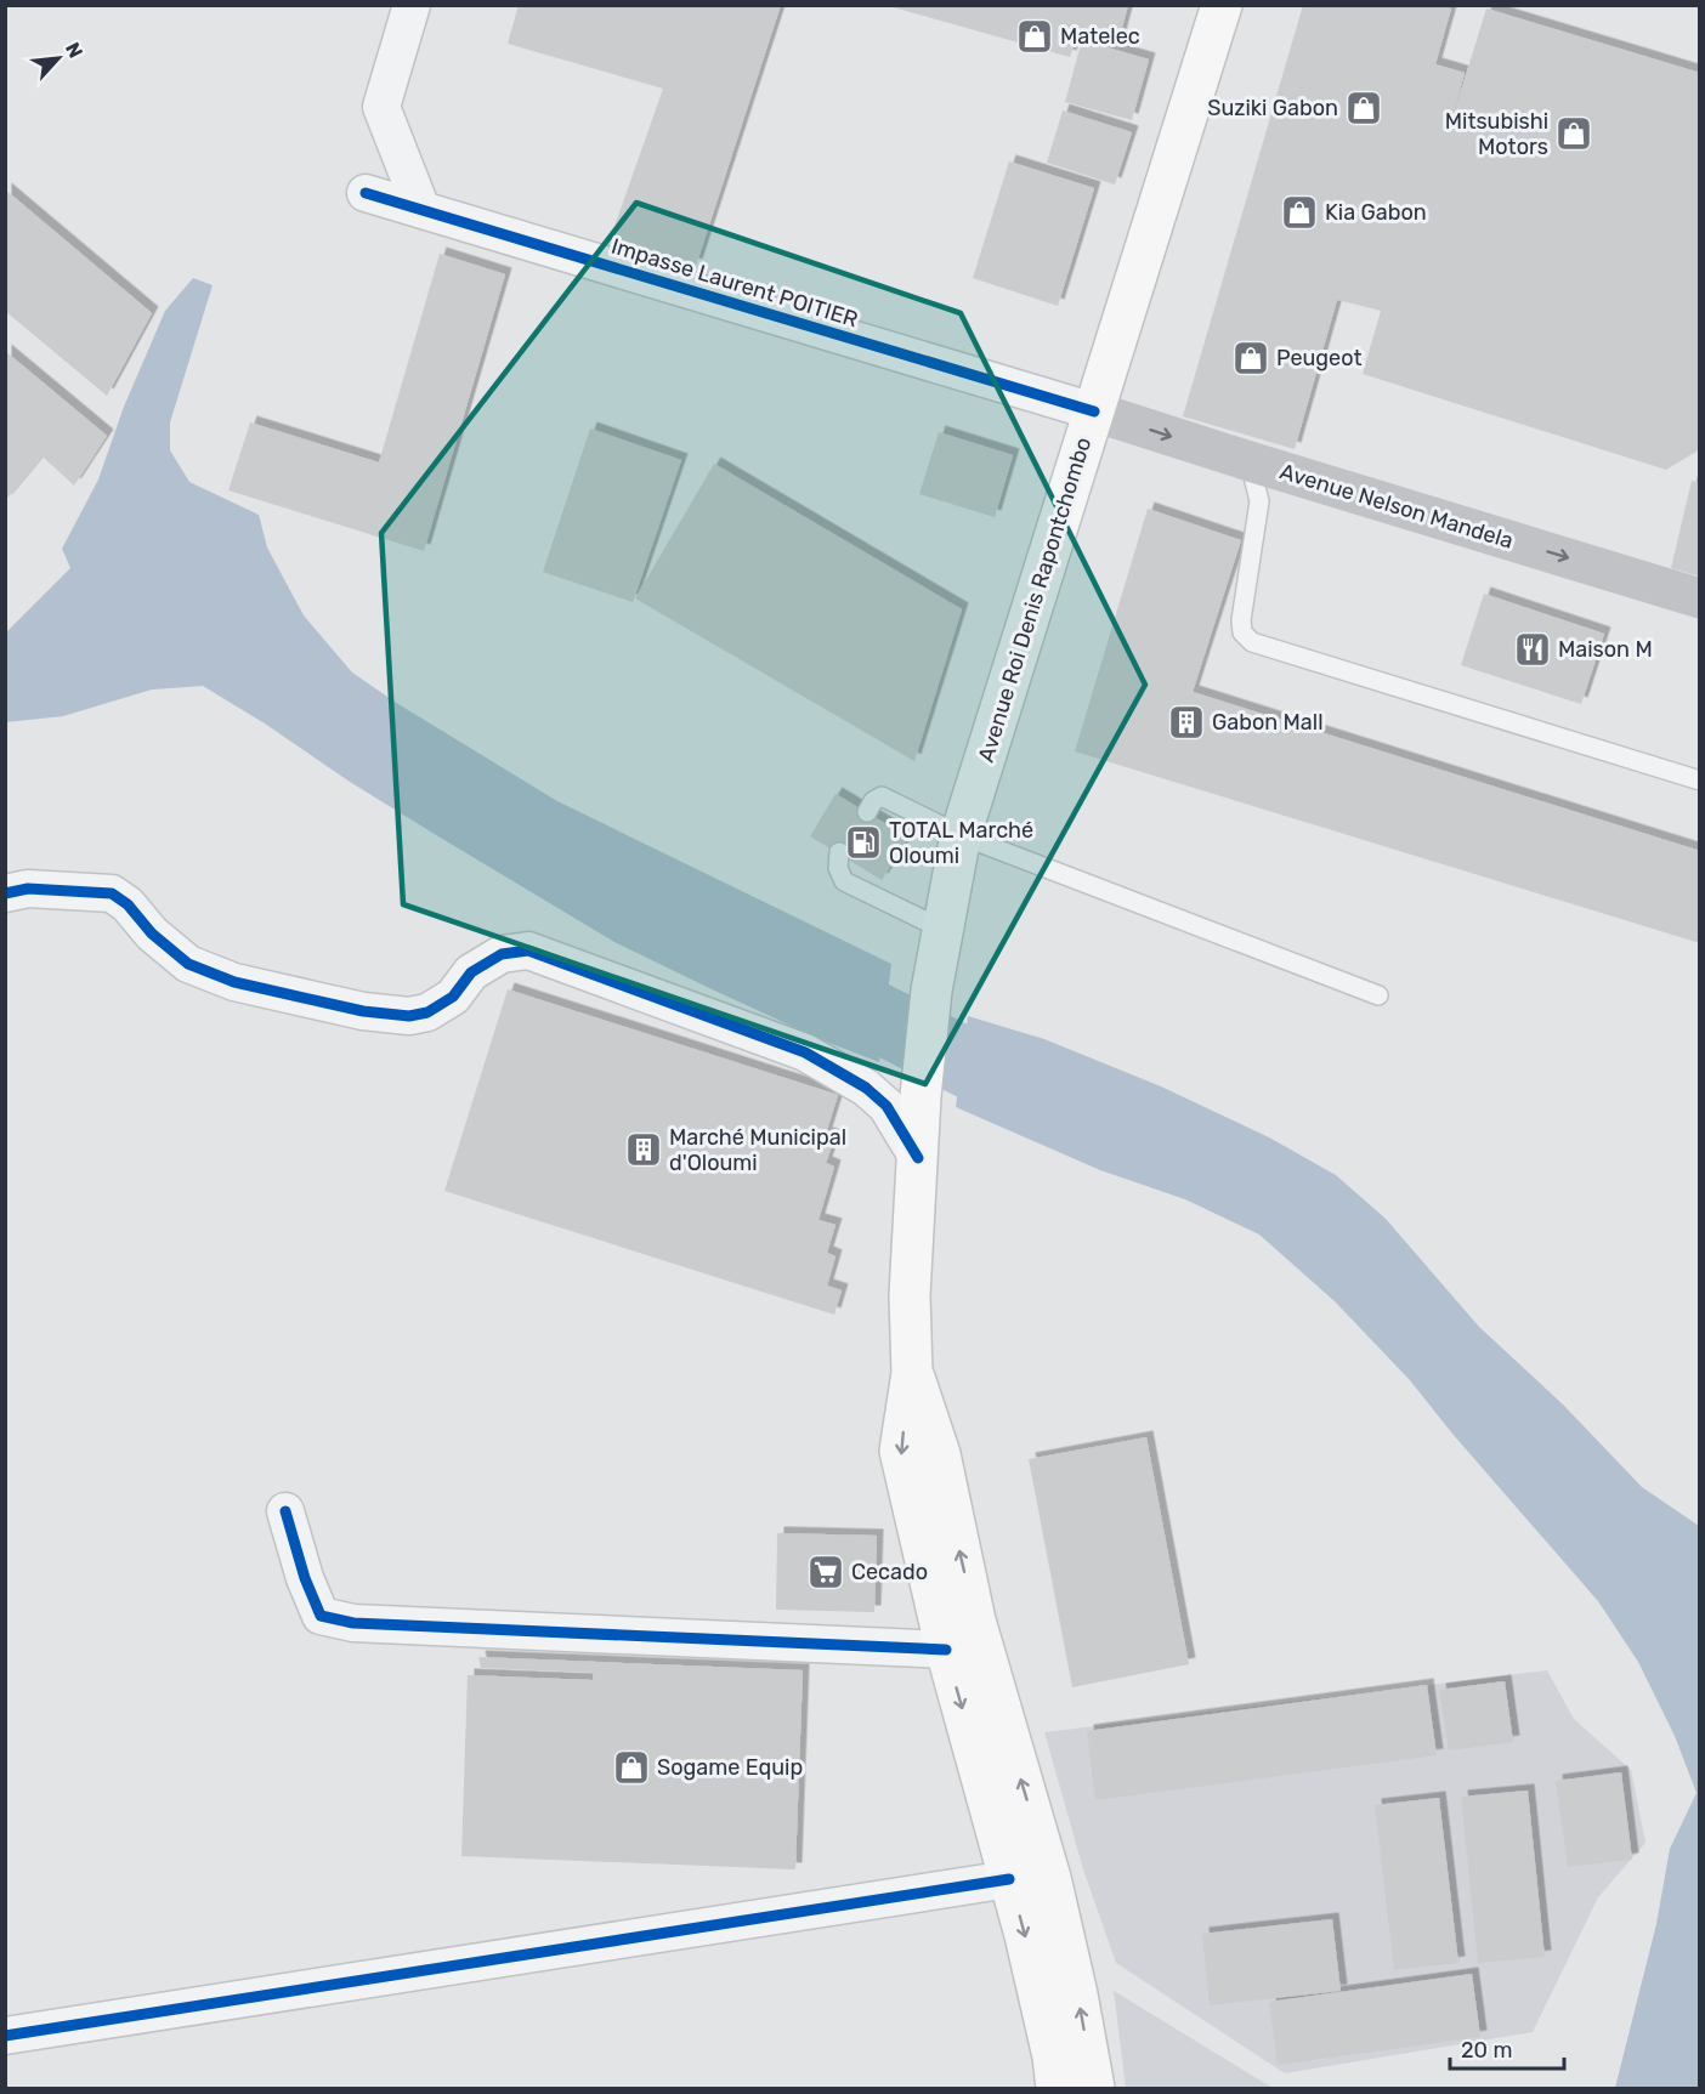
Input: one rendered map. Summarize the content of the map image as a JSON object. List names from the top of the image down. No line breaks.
{"streets":{"main road":["Avenue Nelson Mandela","Avenue Roi Denis Rapontchombo"],"street":["Impasse Laurent POITIER"]},"crossings":[["Impasse Laurent POITIER","Avenue Nelson Mandela"],["Impasse Laurent POITIER","Avenue Roi Denis Rapontchombo"],["Avenue Nelson Mandela","Avenue Roi Denis Rapontchombo"]],"one_way":["Avenue Nelson Mandela"],"places":{"shop":["Matelec","Suziki Gabon","Mitsubishi Motors","Kia Gabon","Peugeot","Sogame Equip"],"restaurant":["Maison M"],"building":["Gabon Mall","Marché Municipal d'Oloumi"],"fuel station":["TOTAL Marché Oloumi"],"supermarket":["Cecado"]},"scale_bar":"20 m","north":"top right"}
